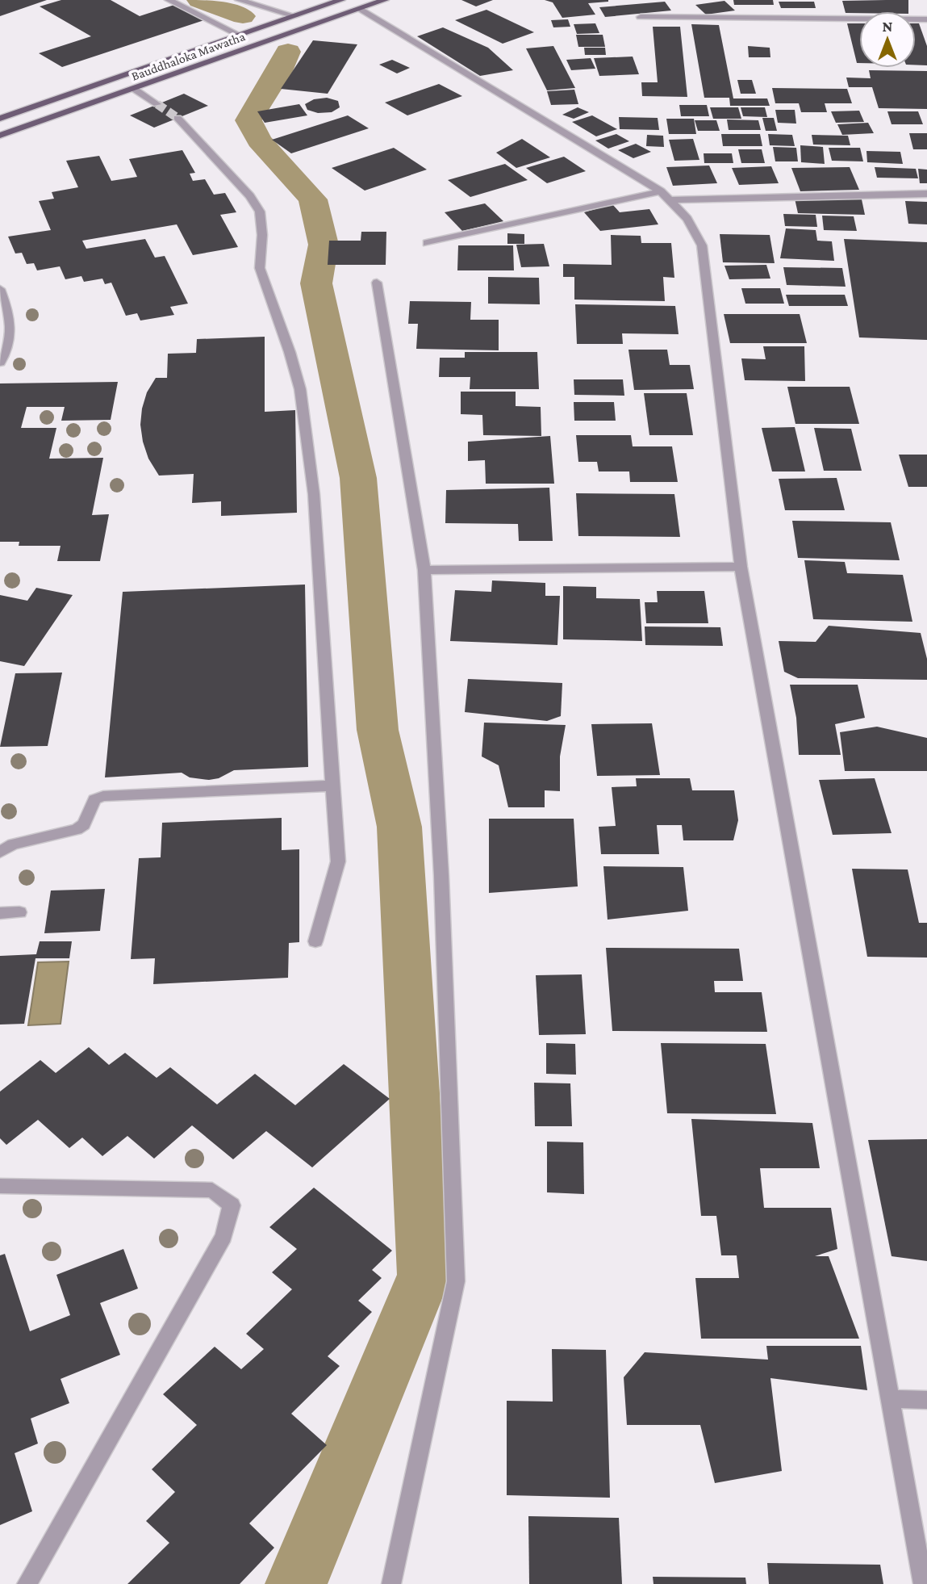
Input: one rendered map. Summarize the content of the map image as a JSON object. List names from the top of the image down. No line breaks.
{"streets":{"main road":["Bauddhaloka Mawatha"]},"north":"top"}
